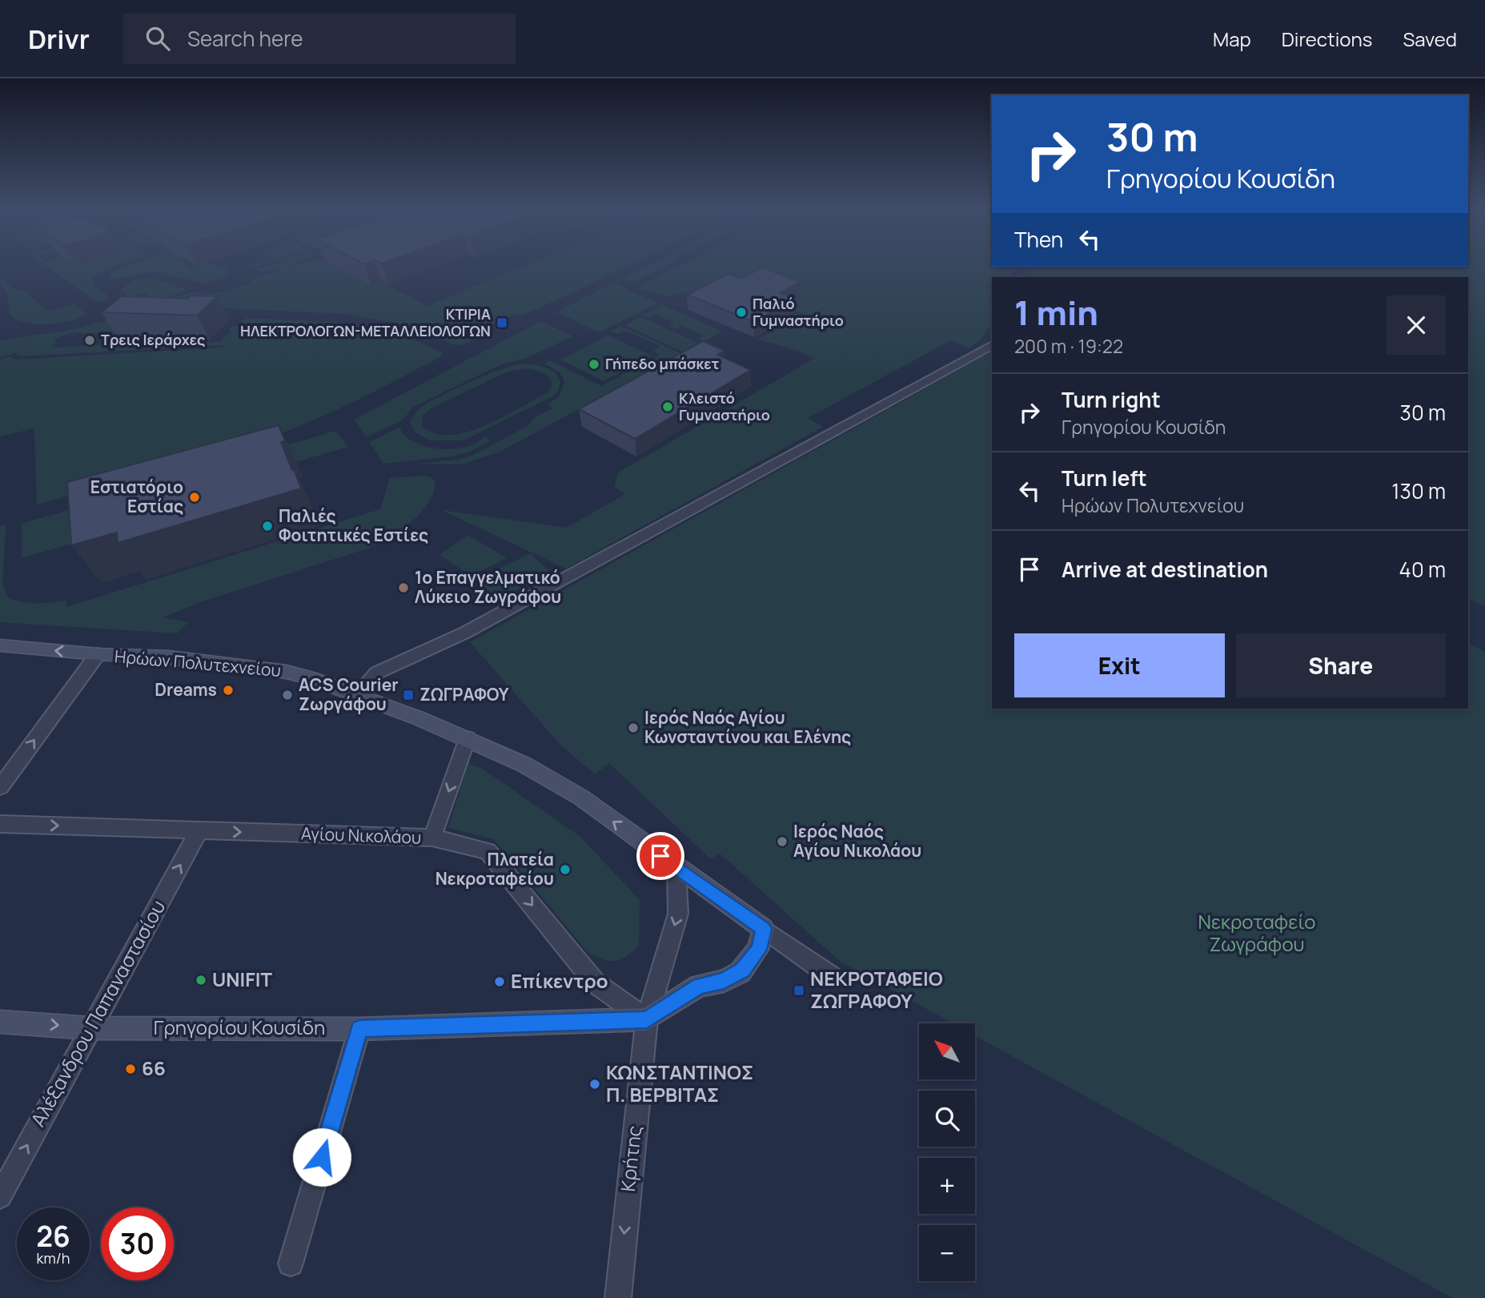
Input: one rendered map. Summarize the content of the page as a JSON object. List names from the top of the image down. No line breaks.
{"streets":{"street":["Ηρώων Πολυτεχνείου","Αγίου Νικολάου","Αλέξανδρου Παπαναστασίου","Γρηγορίου Κουσίδη","Κρήτης"]},"crossings":[["Αγίου Νικολάου","Αλέξανδρου Παπαναστασίου"],["Αγίου Νικολάου","Γρηγορίου Κουσίδη"],["Αγίου Νικολάου","Κρήτης"],["Αλέξανδρου Παπαναστασίου","Γρηγορίου Κουσίδη"],["Γρηγορίου Κουσίδη","Κρήτης"]],"one_way":["Ηρώων Πολυτεχνείου","Αγίου Νικολάου","Αλέξανδρου Παπαναστασίου","Κρήτης"],"parks":["Νεκροταφείο Ζωγράφου"],"places":{"other":["Παλιό Γυμναστήριο","Τρεις Ιεράρχες","Γήπεδο μπάσκετ","Κλειστό Γυμναστήριο","Εστιατόριο Εστίας","Παλιές Φοιτητικές Εστίες","1ο Επαγγελματικό Λύκειο Ζωγράφου","Dreams","ACS Courier Ζωργάφου","Ιερός Ναός Αγίου Κωνσταντίνου και Ελένης","Ιερός Ναός Αγίου Νικολάου","Πλατεία Νεκροταφείου","UNIFIT","Επίκεντρο","66","ΚΩΝΣΤΑΝΤΙΝΟΣ Π. ΒΕΡΒΙΤΑΣ"],"transit":["ΚΤΙΡΙΑ ΗΛΕΚΤΡΟΛΟΓΩΝ-ΜΕΤΑΛΛΕΙΟΛΟΓΩΝ","ΖΩΓΡΑΦΟΥ","ΝΕΚΡΟΤΑΦΕΙΟ ΖΩΓΡΑΦΟΥ"]},"north":"top left","page":{"header":"Drivr","search":"Search here","nav":["Map","Directions","Saved"],"turn":["30 m","Γρηγορίου Κουσίδη"],"then":"Then","heading":["1 min","200 m · 19:22"],"list":[{"name":"Turn right","note":"Γρηγορίου Κουσίδη","value":"30 m"},{"name":"Turn left","note":"Ηρώων Πολυτεχνείου","value":"130 m"},{"name":"Arrive at destination","value":"40 m"}],"buttons":["Exit","Share"],"map_buttons":["+","−"],"speed":"26 km/h","limit":"30"}}
